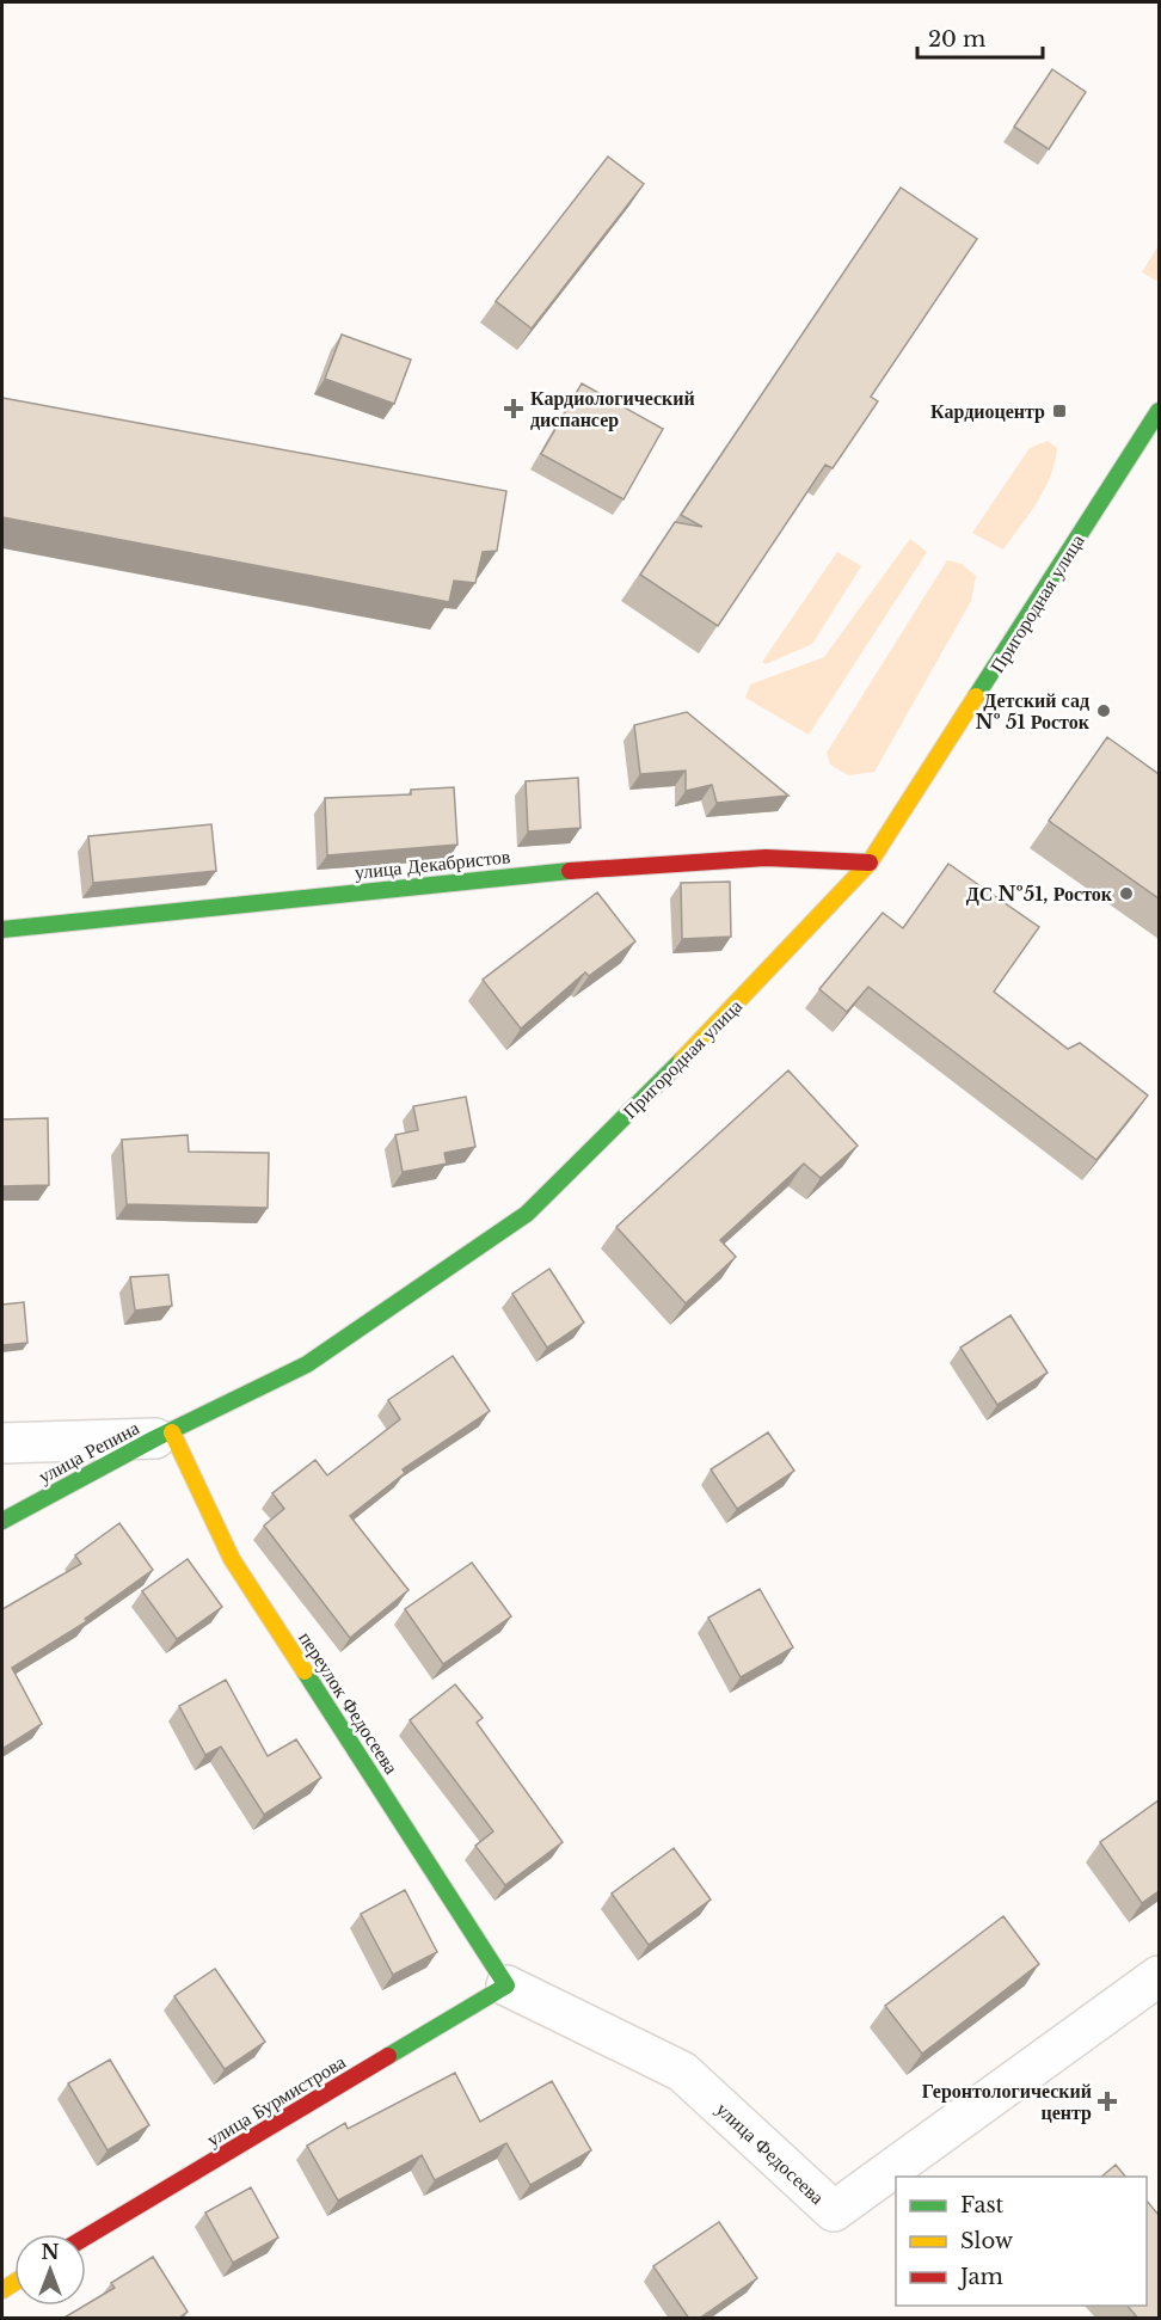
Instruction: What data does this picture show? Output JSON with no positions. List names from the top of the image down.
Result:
{
  "streets": {
    "street": [
      "Пригородная улица",
      "улица Декабристов",
      "улица Репина",
      "переулок Федосеева",
      "улица Бурмистрова",
      "улица Федосеева"
    ]
  },
  "crossings": [
    ["Пригородная улица", "улица Декабристов"],
    ["Пригородная улица", "улица Репина"],
    ["Пригородная улица", "переулок Федосеева"],
    ["улица Репина", "переулок Федосеева"],
    ["переулок Федосеева", "улица Бурмистрова"],
    ["переулок Федосеева", "улица Федосеева"],
    ["улица Бурмистрова", "улица Федосеева"]
  ],
  "places": {
    "health": ["Кардиологический диспансер", "Геронтологический центр"],
    "transit": ["Кардиоцентр"],
    "other": ["Детский сад № 51 Росток", "ДС №51, Росток"]
  },
  "legend": ["Fast", "Slow", "Jam"],
  "scale_bar": "20 m",
  "north": "top"
}
